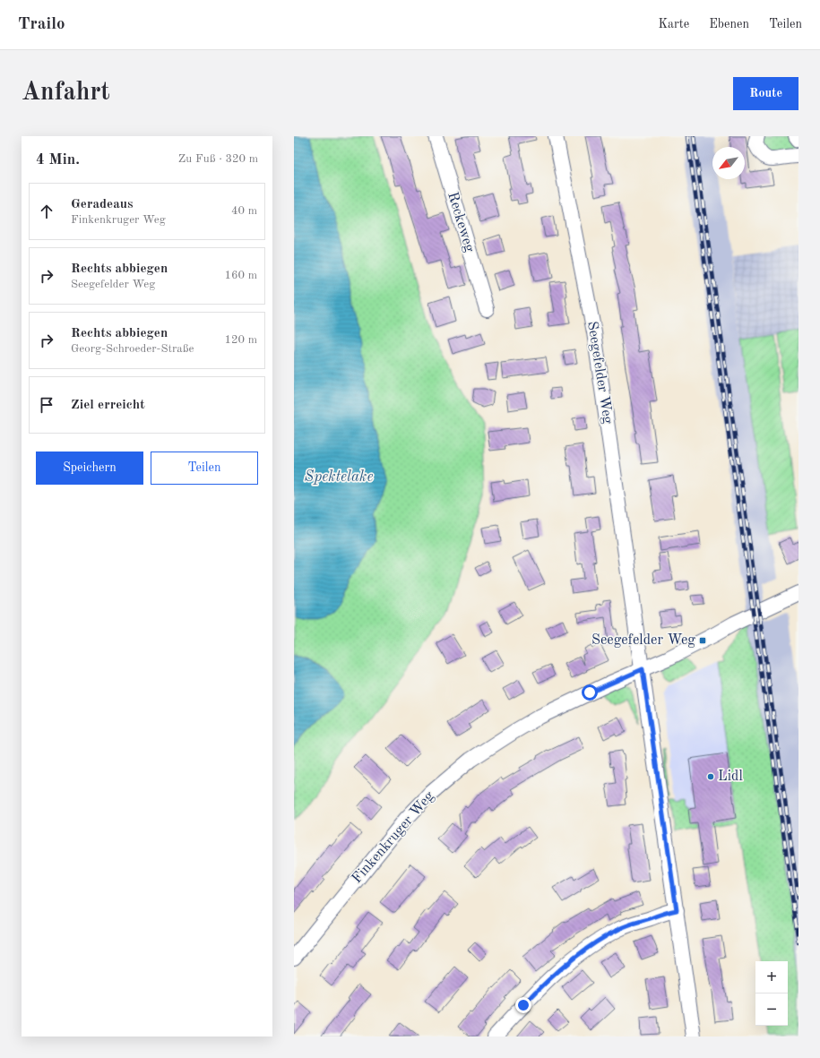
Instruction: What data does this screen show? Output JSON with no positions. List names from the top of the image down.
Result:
{
  "streets": {
    "street": ["Reckeweg", "Seegefelder Weg", "Finkenkruger Weg"]
  },
  "crossings": [
    ["Seegefelder Weg", "Finkenkruger Weg"]
  ],
  "water": ["Spektelake"],
  "places": {
    "transit": ["Seegefelder Weg"],
    "other": ["Lidl"]
  },
  "north": "bottom left",
  "page": {
    "header": "Trailo",
    "nav": ["Karte", "Ebenen", "Teilen"],
    "buttons": [
      "Route",
      ["Speichern", "Teilen"]
    ],
    "title": "Anfahrt",
    "heading": ["4 Min.", "Zu Fuß · 320 m"],
    "list": [
      ["Geradeaus", "Finkenkruger Weg", "40 m"],
      ["Rechts abbiegen", "Seegefelder Weg", "160 m"],
      ["Rechts abbiegen", "Georg-Schroeder-Straße", "120 m"],
      "Ziel erreicht"
    ],
    "map_buttons": ["+", "−"]
  }
}
